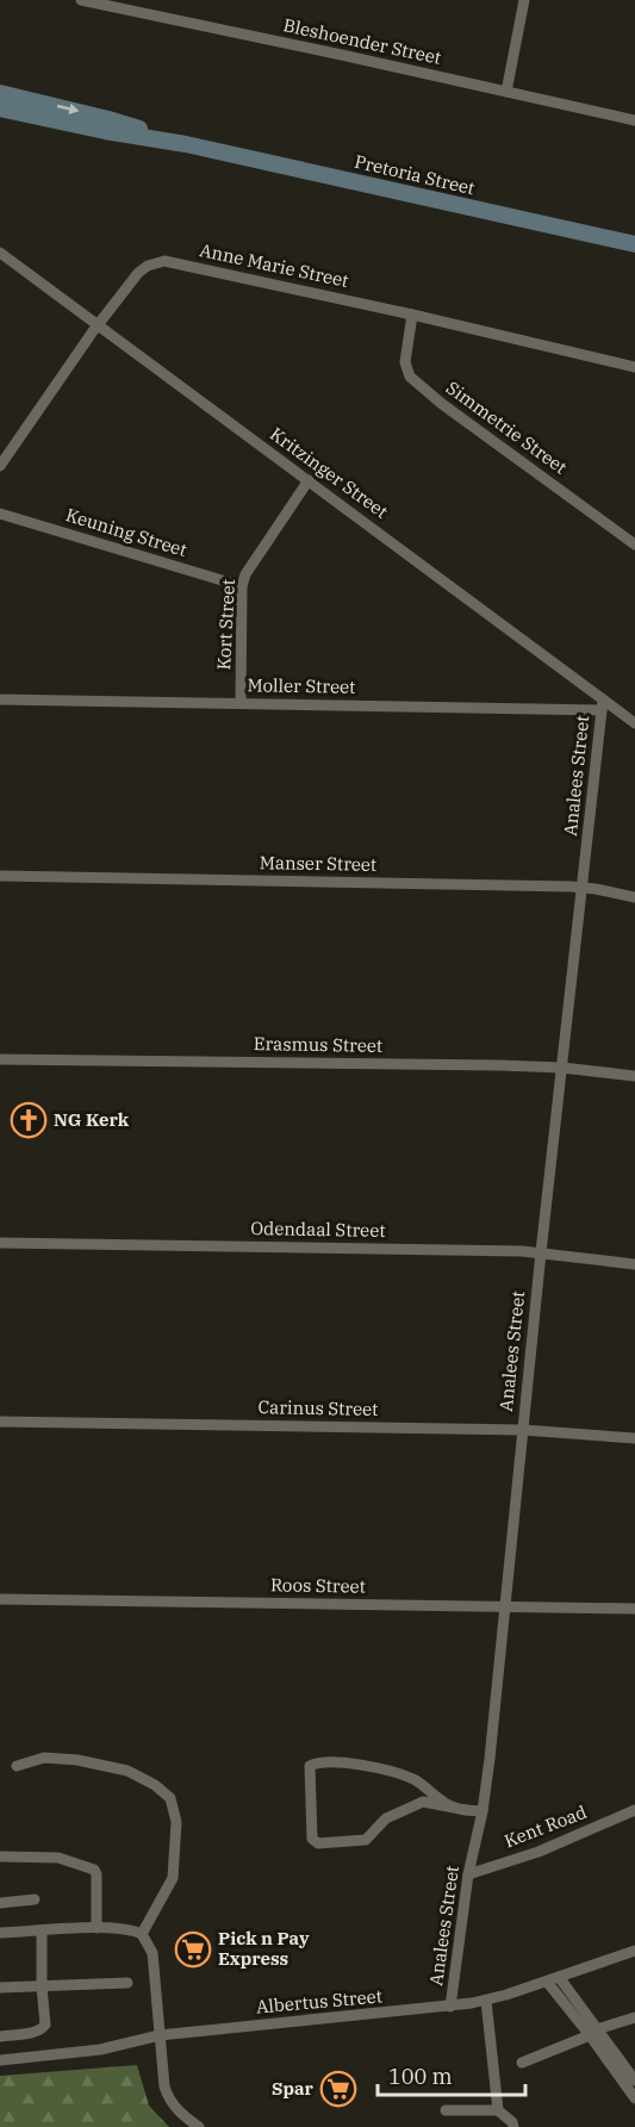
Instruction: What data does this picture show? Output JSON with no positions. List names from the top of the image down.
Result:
{
  "streets": {
    "main road": ["Pretoria Street"],
    "street": [
      "Bleshoender Street",
      "Anne Marie Street",
      "Simmetrie Street",
      "Kritzinger Street",
      "Keuning Street",
      "Kort Street",
      "Moller Street",
      "Analees Street",
      "Manser Street",
      "Erasmus Street",
      "Odendaal Street",
      "Carinus Street",
      "Roos Street",
      "Kent Road",
      "Albertus Street"
    ]
  },
  "crossings": [
    ["Anne Marie Street", "Simmetrie Street"],
    ["Anne Marie Street", "Kritzinger Street"],
    ["Kritzinger Street", "Kort Street"],
    ["Kritzinger Street", "Moller Street"],
    ["Kritzinger Street", "Analees Street"],
    ["Keuning Street", "Kort Street"],
    ["Kort Street", "Moller Street"],
    ["Moller Street", "Analees Street"],
    ["Analees Street", "Manser Street"],
    ["Analees Street", "Erasmus Street"],
    ["Analees Street", "Odendaal Street"],
    ["Analees Street", "Carinus Street"],
    ["Analees Street", "Roos Street"],
    ["Analees Street", "Kent Road"],
    ["Analees Street", "Albertus Street"]
  ],
  "places": {
    "church": ["NG Kerk"],
    "supermarket": ["Pick n Pay Express", "Spar"]
  },
  "scale_bar": "100 m"
}
